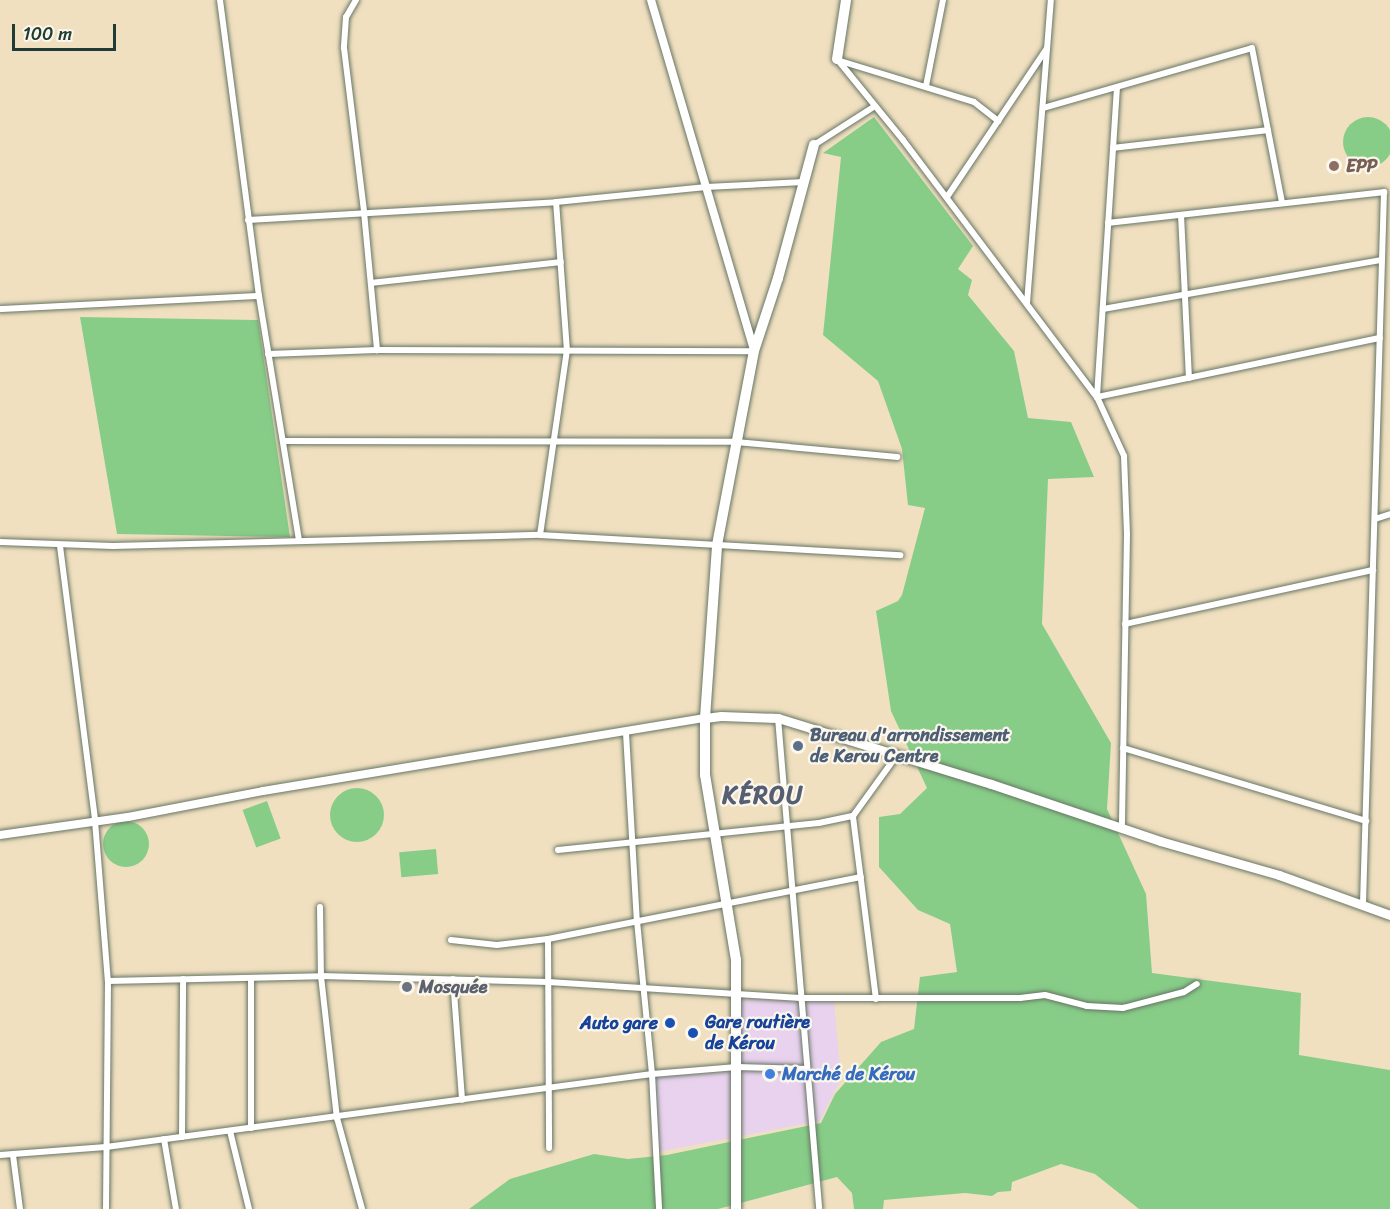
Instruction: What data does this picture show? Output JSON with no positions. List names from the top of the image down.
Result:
{
  "districts": ["KÉROU"],
  "places": [
    "EPP",
    "Bureau d'arrondissement de Kerou Centre",
    "Mosquée",
    "Auto gare",
    "Gare routière de Kérou",
    "Marché de Kérou"
  ],
  "scale_bar": "100 m"
}
